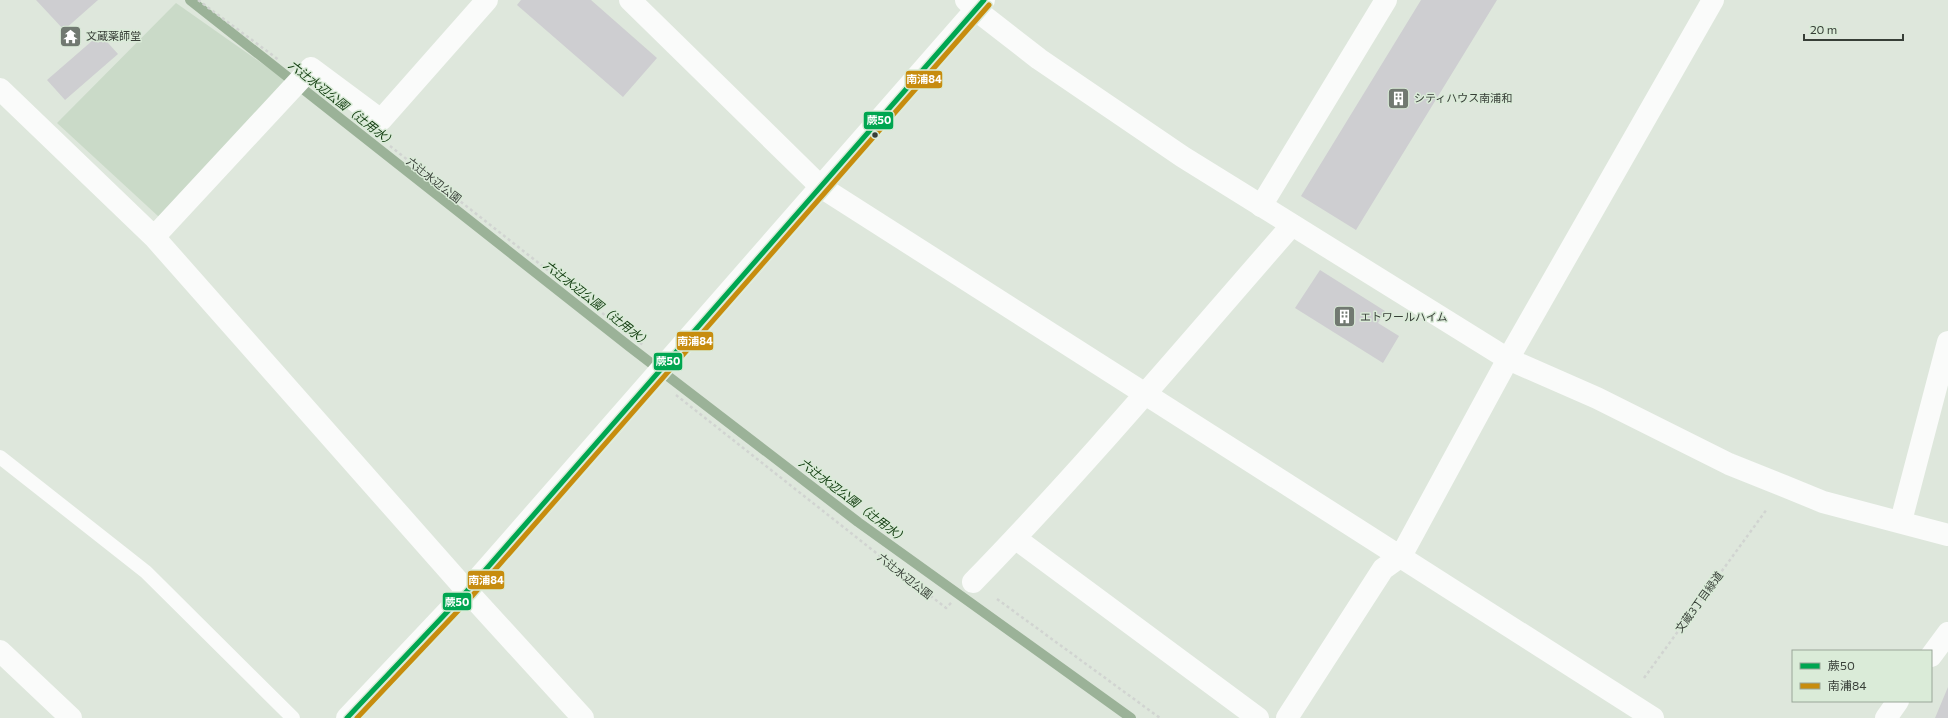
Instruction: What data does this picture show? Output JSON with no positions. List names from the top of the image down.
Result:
{
  "streets": {
    "path": ["六辻水辺公園", "文蔵3丁目緑道"]
  },
  "water": ["六辻水辺公園（辻用水）"],
  "places": {
    "temple": ["文蔵薬師堂"],
    "building": ["シティハウス南浦和", "エトワールハイム"]
  },
  "lines": ["transit line 蕨50", "transit line 南浦84"],
  "legend": ["蕨50", "南浦84"],
  "scale_bar": "20 m"
}
